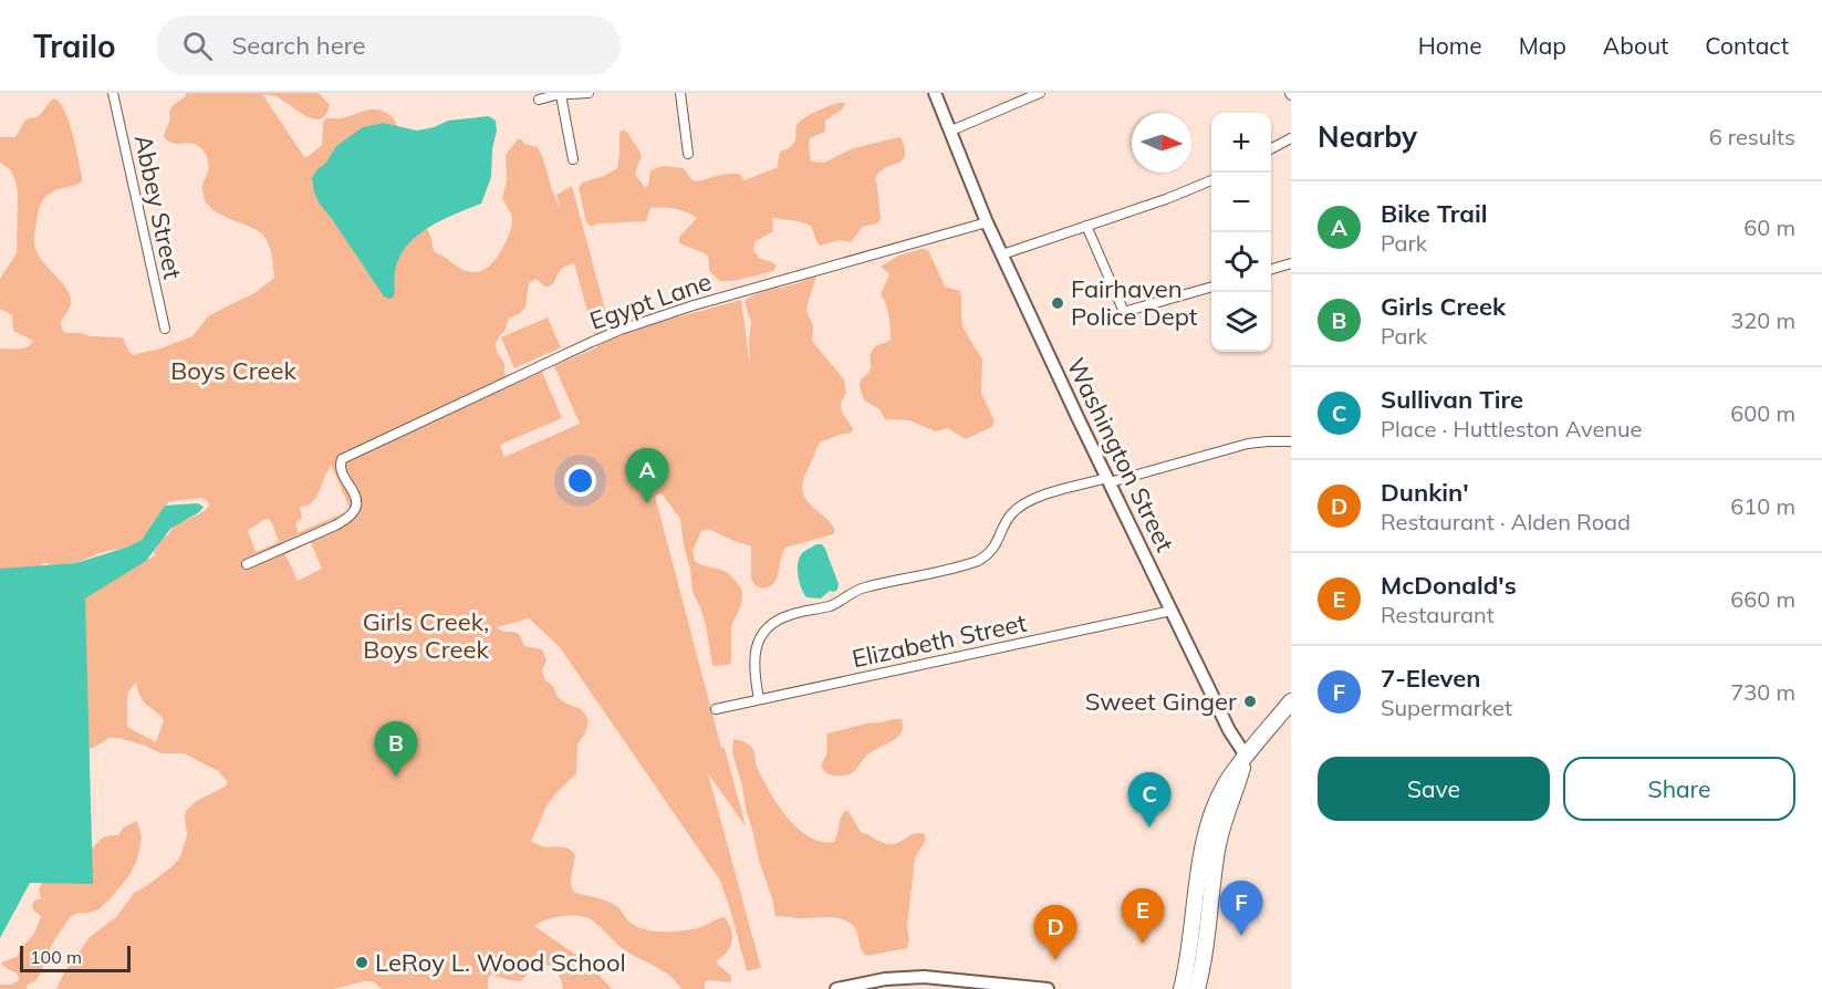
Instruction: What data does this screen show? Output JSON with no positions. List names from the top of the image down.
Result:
{
  "streets": {
    "main road": ["Washington Street"],
    "street": ["Abbey Street", "Egypt Lane", "Elizabeth Street"]
  },
  "crossings": [
    ["Egypt Lane", "Washington Street"],
    ["Washington Street", "Elizabeth Street"]
  ],
  "parks": ["Boys Creek", "Girls Creek, Boys Creek"],
  "places": ["Fairhaven Police Dept", "Sweet Ginger", "LeRoy L. Wood School"],
  "scale_bar": "100 m",
  "north": "right",
  "page": {
    "header": "Trailo",
    "search": "Search here",
    "nav": [
      "Home",
      "Map",
      "About",
      "Contact"
    ],
    "heading": ["Nearby", "6 results"],
    "map_buttons": ["+", "−"],
    "list": [
      {
        "mark": "A",
        "name": "Bike Trail",
        "note": "Park",
        "value": "60 m"
      },
      {
        "mark": "B",
        "name": "Girls Creek",
        "note": "Park",
        "value": "320 m"
      },
      {
        "mark": "C",
        "name": "Sullivan Tire",
        "note": "Place · Huttleston Avenue",
        "value": "600 m"
      },
      {
        "mark": "D",
        "name": "Dunkin'",
        "note": "Restaurant · Alden Road",
        "value": "610 m"
      },
      {
        "mark": "E",
        "name": "McDonald's",
        "note": "Restaurant",
        "value": "660 m"
      },
      {
        "mark": "F",
        "name": "7-Eleven",
        "note": "Supermarket",
        "value": "730 m"
      }
    ],
    "pins": [
      "A",
      "B",
      "C",
      "F",
      "E",
      "D"
    ],
    "buttons": ["Save", "Share"],
    "scale": "100 m"
  }
}
